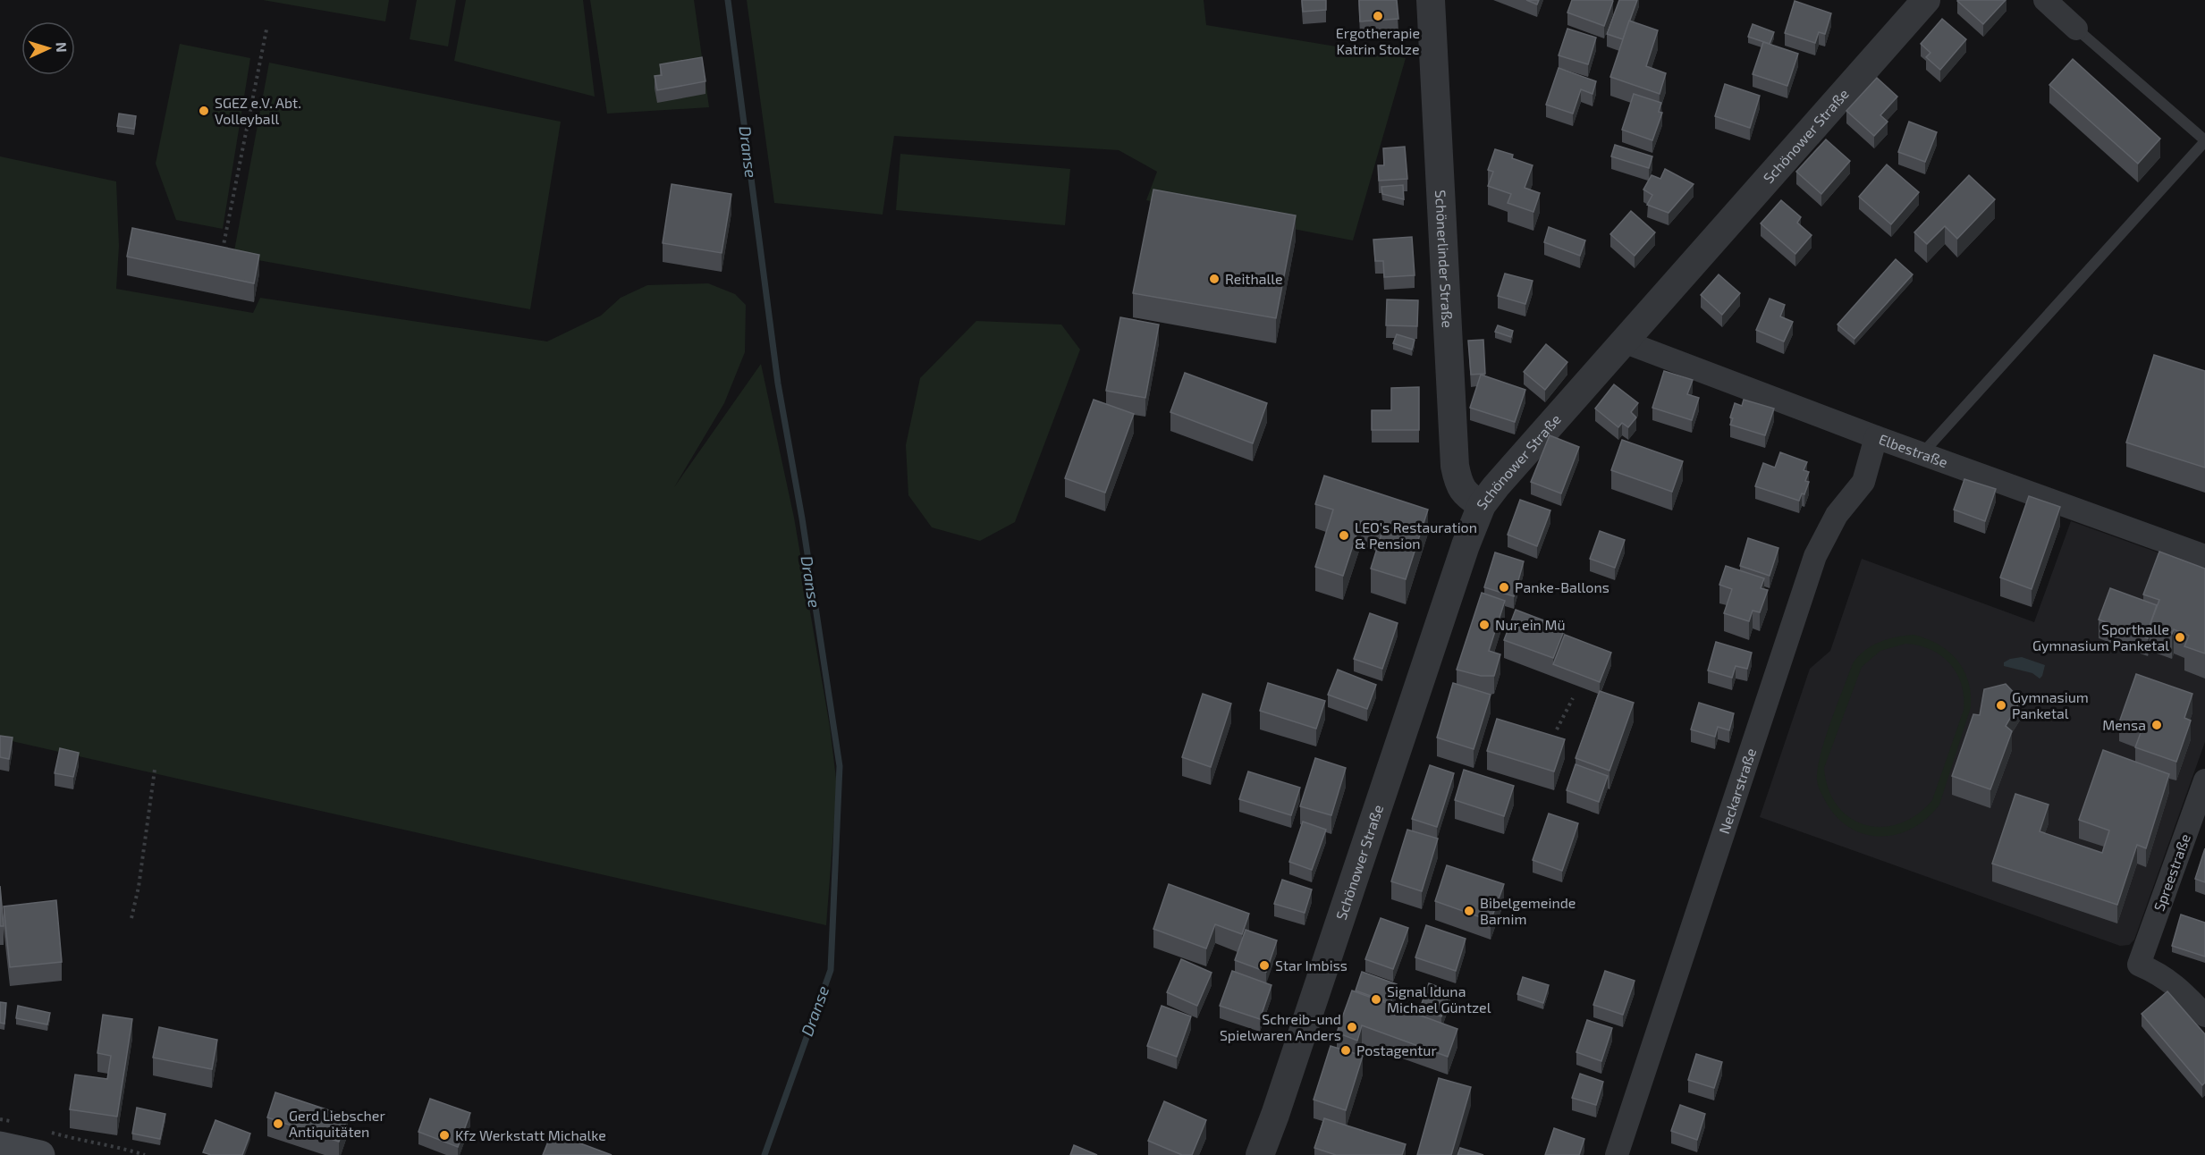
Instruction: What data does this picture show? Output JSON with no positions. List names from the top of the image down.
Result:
{
  "streets": {
    "street": [
      "Schönower Straße",
      "Schönerlinder Straße",
      "Elbestraße",
      "Neckarstraße",
      "Spreestraße"
    ]
  },
  "crossings": [
    ["Schönower Straße", "Schönerlinder Straße"],
    ["Schönower Straße", "Elbestraße"],
    ["Elbestraße", "Neckarstraße"]
  ],
  "water": ["Dranse"],
  "places": [
    "Ergotherapie Katrin Stolze",
    "SGEZ e.V. Abt. Volleyball",
    "Reithalle",
    "LEO's Restauration & Pension",
    "Panke-Ballons",
    "Nur ein Mü",
    "Sporthalle Gymnasium Panketal",
    "Gymnasium Panketal",
    "Mensa",
    "Bibelgemeinde Barnim",
    "Star Imbiss",
    "Signal Iduna Michael Güntzel",
    "Schreib-und Spielwaren Anders",
    "Postagentur",
    "Gerd Liebscher Antiquitäten",
    "Kfz Werkstatt Michalke"
  ],
  "north": "right"
}
